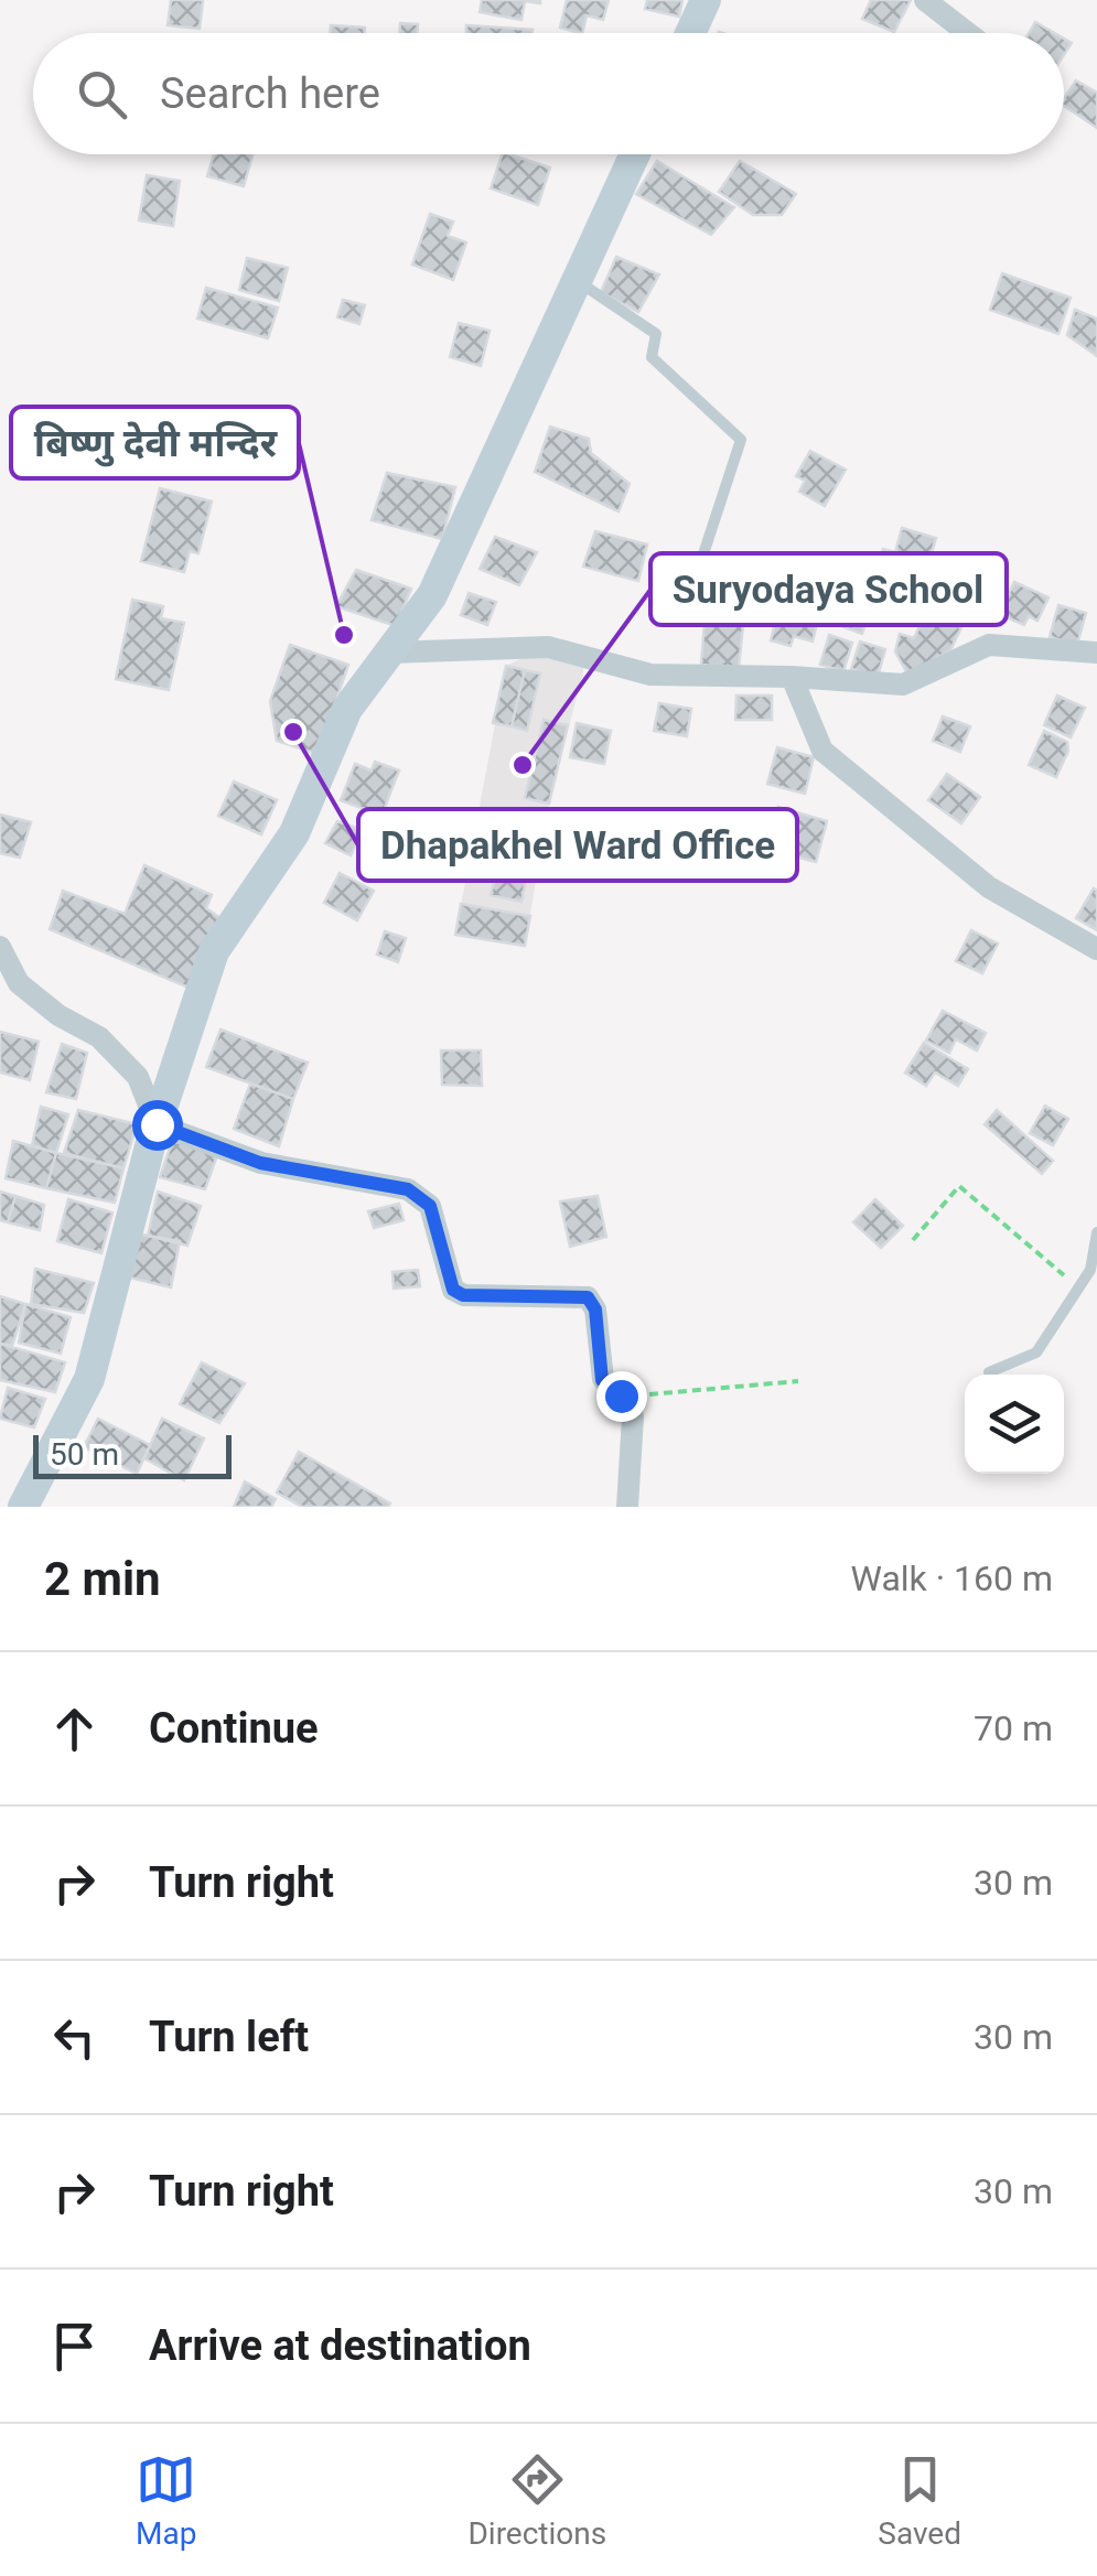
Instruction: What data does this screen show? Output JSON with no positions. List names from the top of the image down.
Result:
{
  "places": ["बिष्णु देवी मन्दिर", "Dhapakhel Ward Office", "Suryodaya School"],
  "scale_bar": "50 m",
  "page": {
    "search": "Search here",
    "scale": "50 m",
    "heading": ["2 min", "Walk · 160 m"],
    "list": [
      ["Continue", "70 m"],
      ["Turn right", "30 m"],
      ["Turn left", "30 m"],
      ["Turn right", "30 m"],
      "Arrive at destination"
    ],
    "nav": ["Map", "Directions", "Saved"]
  }
}
